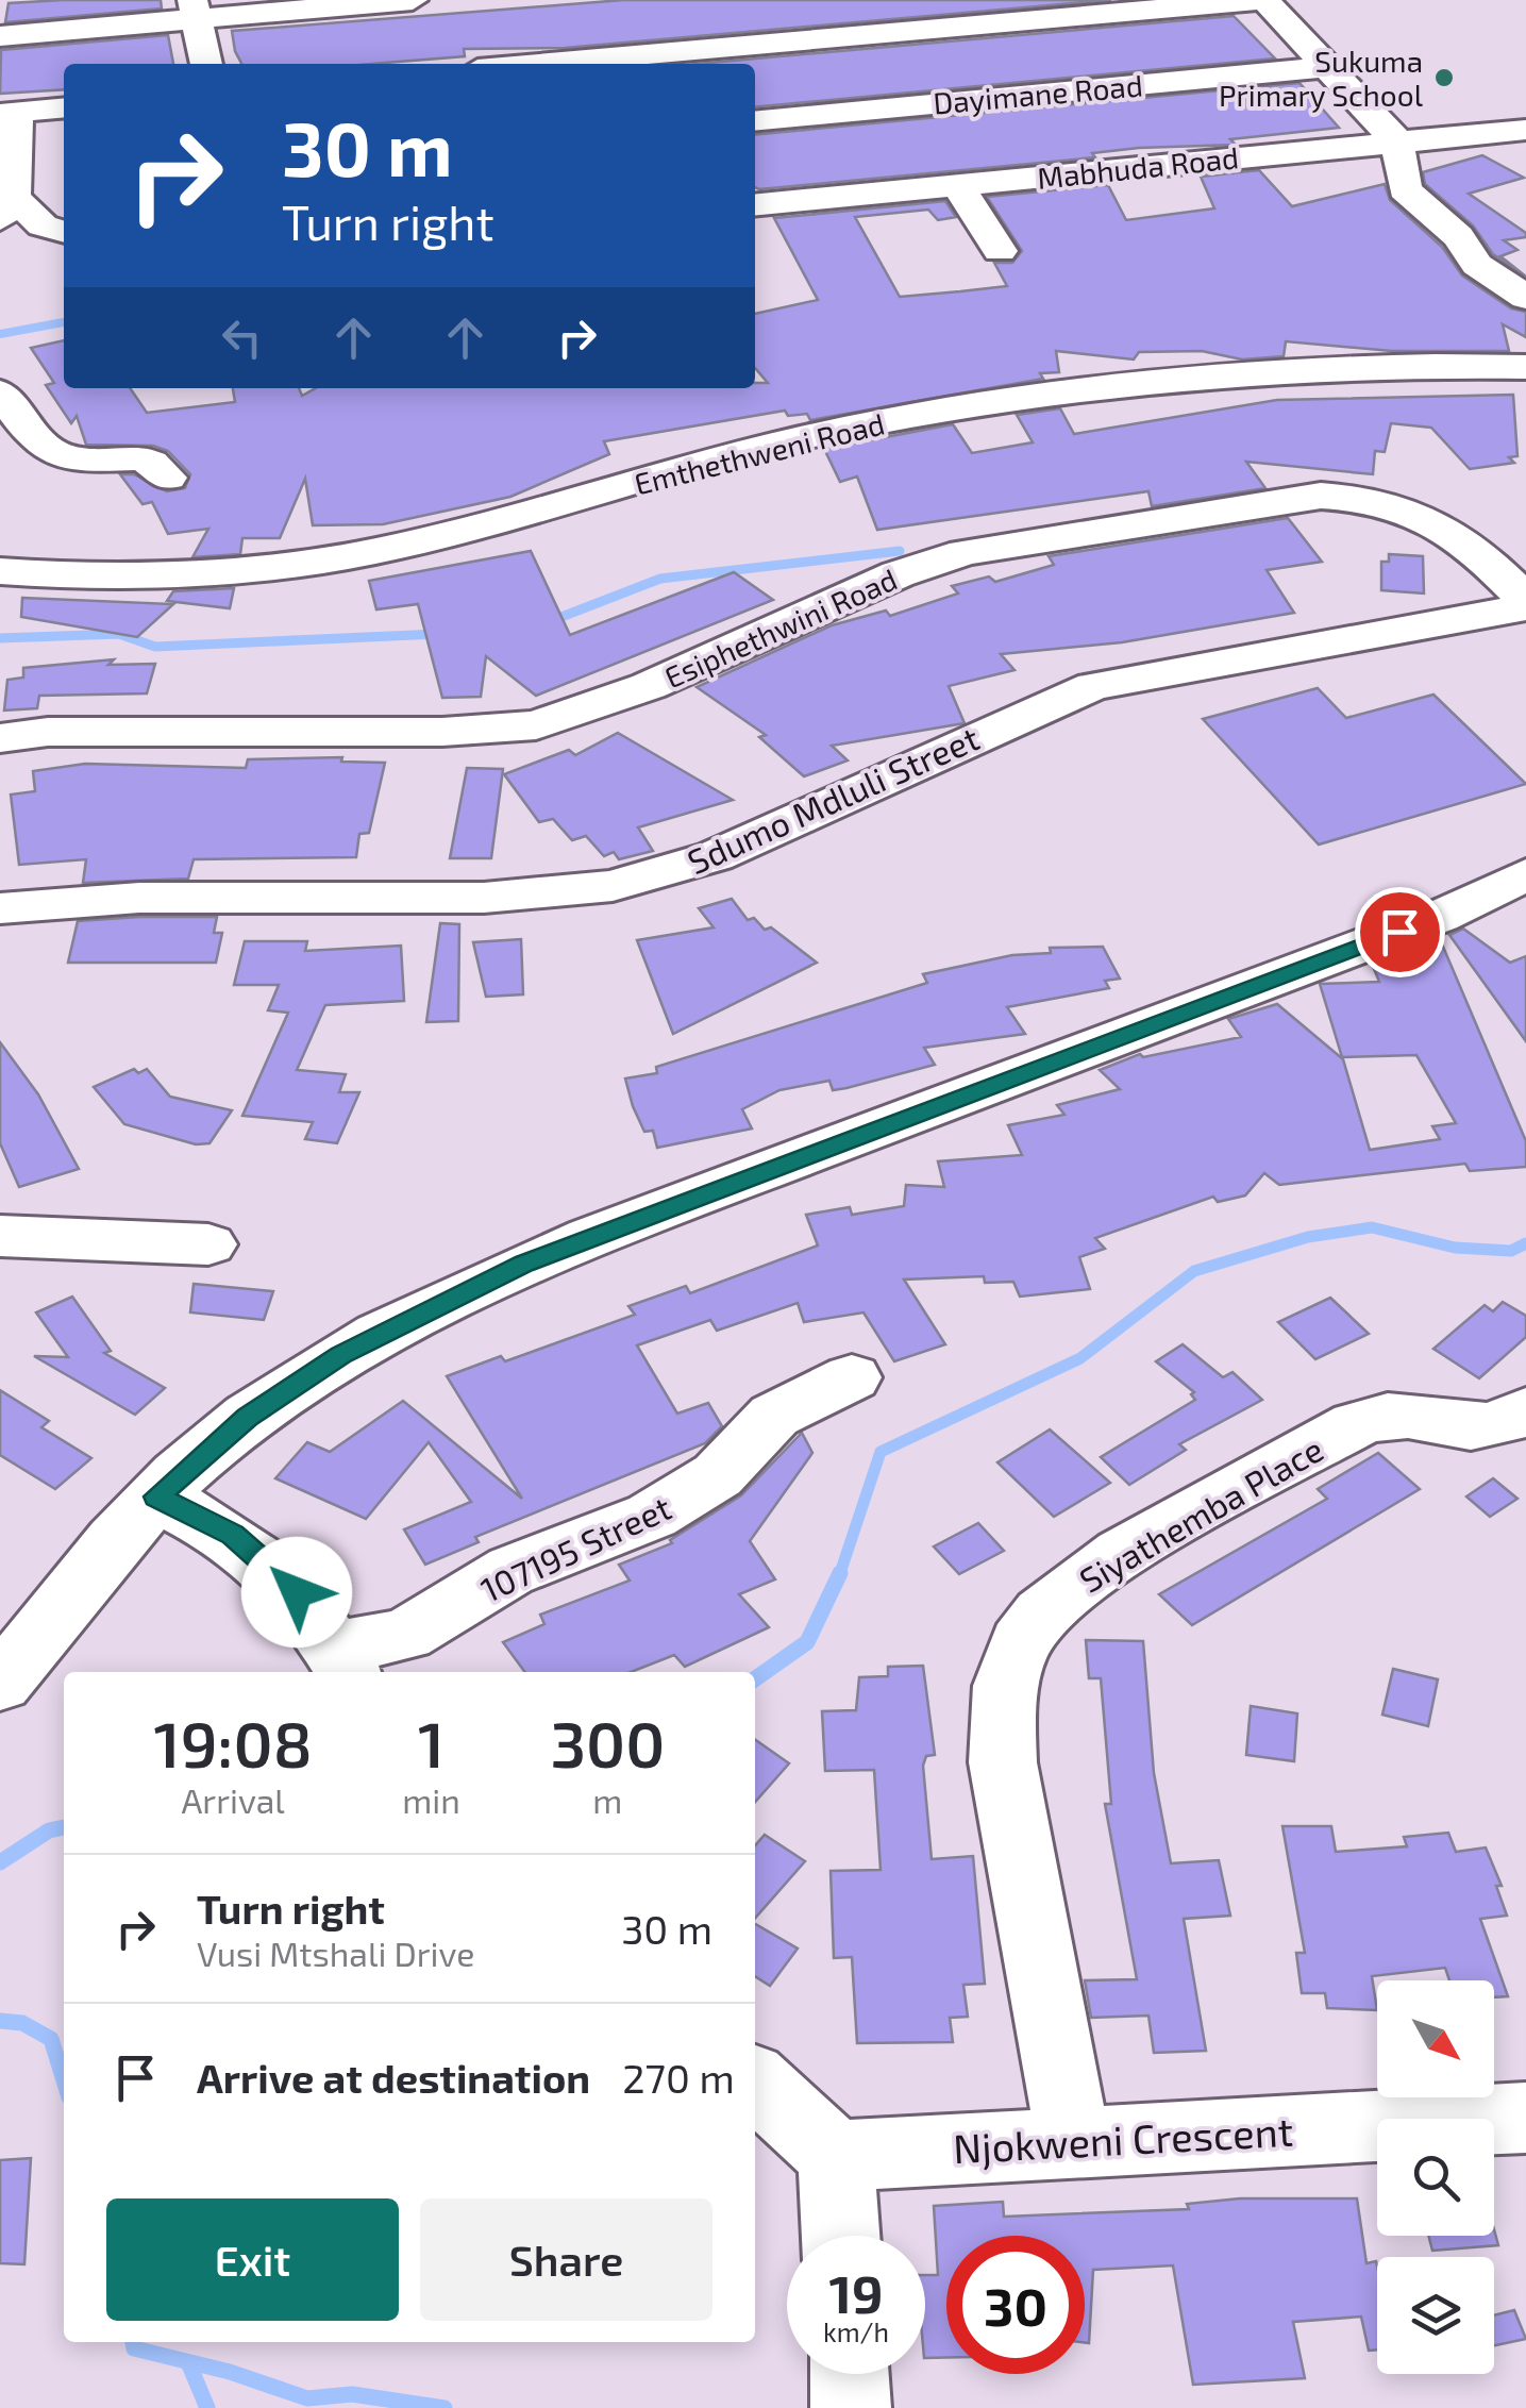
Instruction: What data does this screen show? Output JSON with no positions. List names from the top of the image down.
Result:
{
  "streets": {
    "street": [
      "Dayimane Road",
      "Mabhuda Road",
      "Emthethweni Road",
      "Esiphethwini Road",
      "Sdumo Mdluli Street",
      "Siyathemba Place",
      "107195 Street",
      "Njokweni Crescent"
    ]
  },
  "crossings": [
    ["Esiphethwini Road", "Sdumo Mdluli Street"],
    ["Siyathemba Place", "Njokweni Crescent"]
  ],
  "places": ["Sukuma Primary School"],
  "north": "bottom right",
  "page": {
    "turn": ["30 m", "Turn right"],
    "eta": [
      "19:08",
      "Arrival",
      "1",
      "min",
      "300",
      "m"
    ],
    "list": [
      {
        "name": "Turn right",
        "note": "Vusi Mtshali Drive",
        "value": "30 m"
      },
      {
        "name": "Arrive at destination",
        "value": "270 m"
      }
    ],
    "buttons": ["Exit", "Share"],
    "speed": "19 km/h",
    "limit": "30"
  }
}
